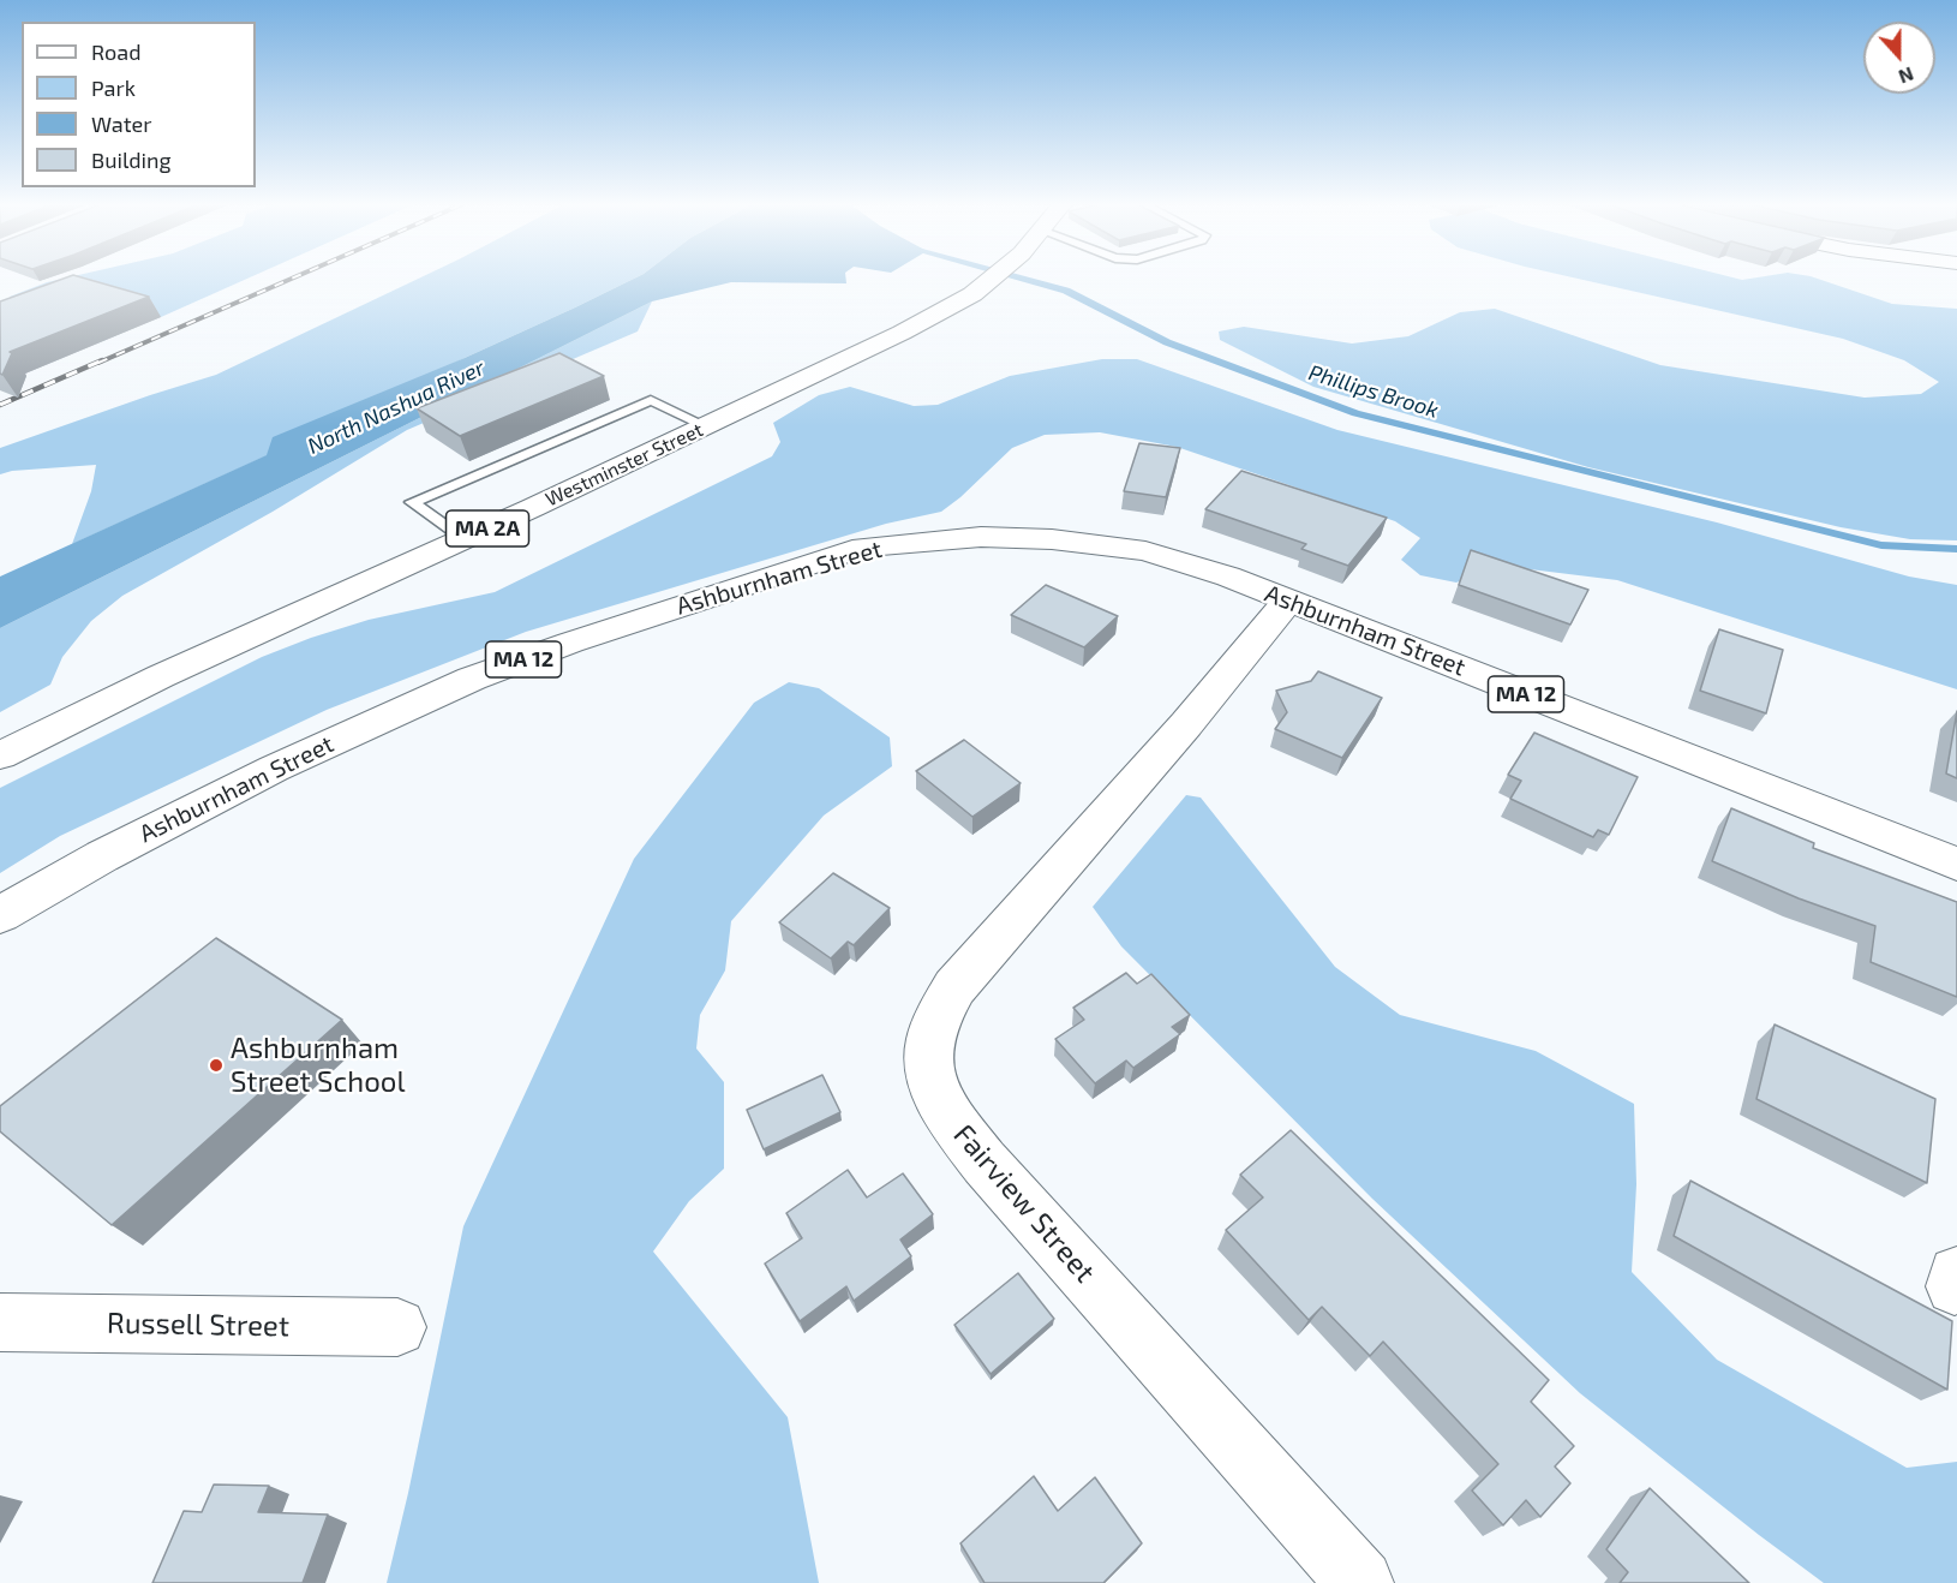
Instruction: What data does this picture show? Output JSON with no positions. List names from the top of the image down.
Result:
{
  "streets": {
    "main road": [
      "Westminster Street",
      "MA 2A",
      "Ashburnham Street",
      "MA 12",
      "Fairview Street",
      "Russell Street"
    ]
  },
  "crossings": [
    ["Ashburnham Street", "Fairview Street"]
  ],
  "water": ["Phillips Brook", "North Nashua River"],
  "places": ["Ashburnham Street School"],
  "legend": [
    "Road",
    "Park",
    "Water",
    "Building"
  ],
  "north": "bottom"
}
